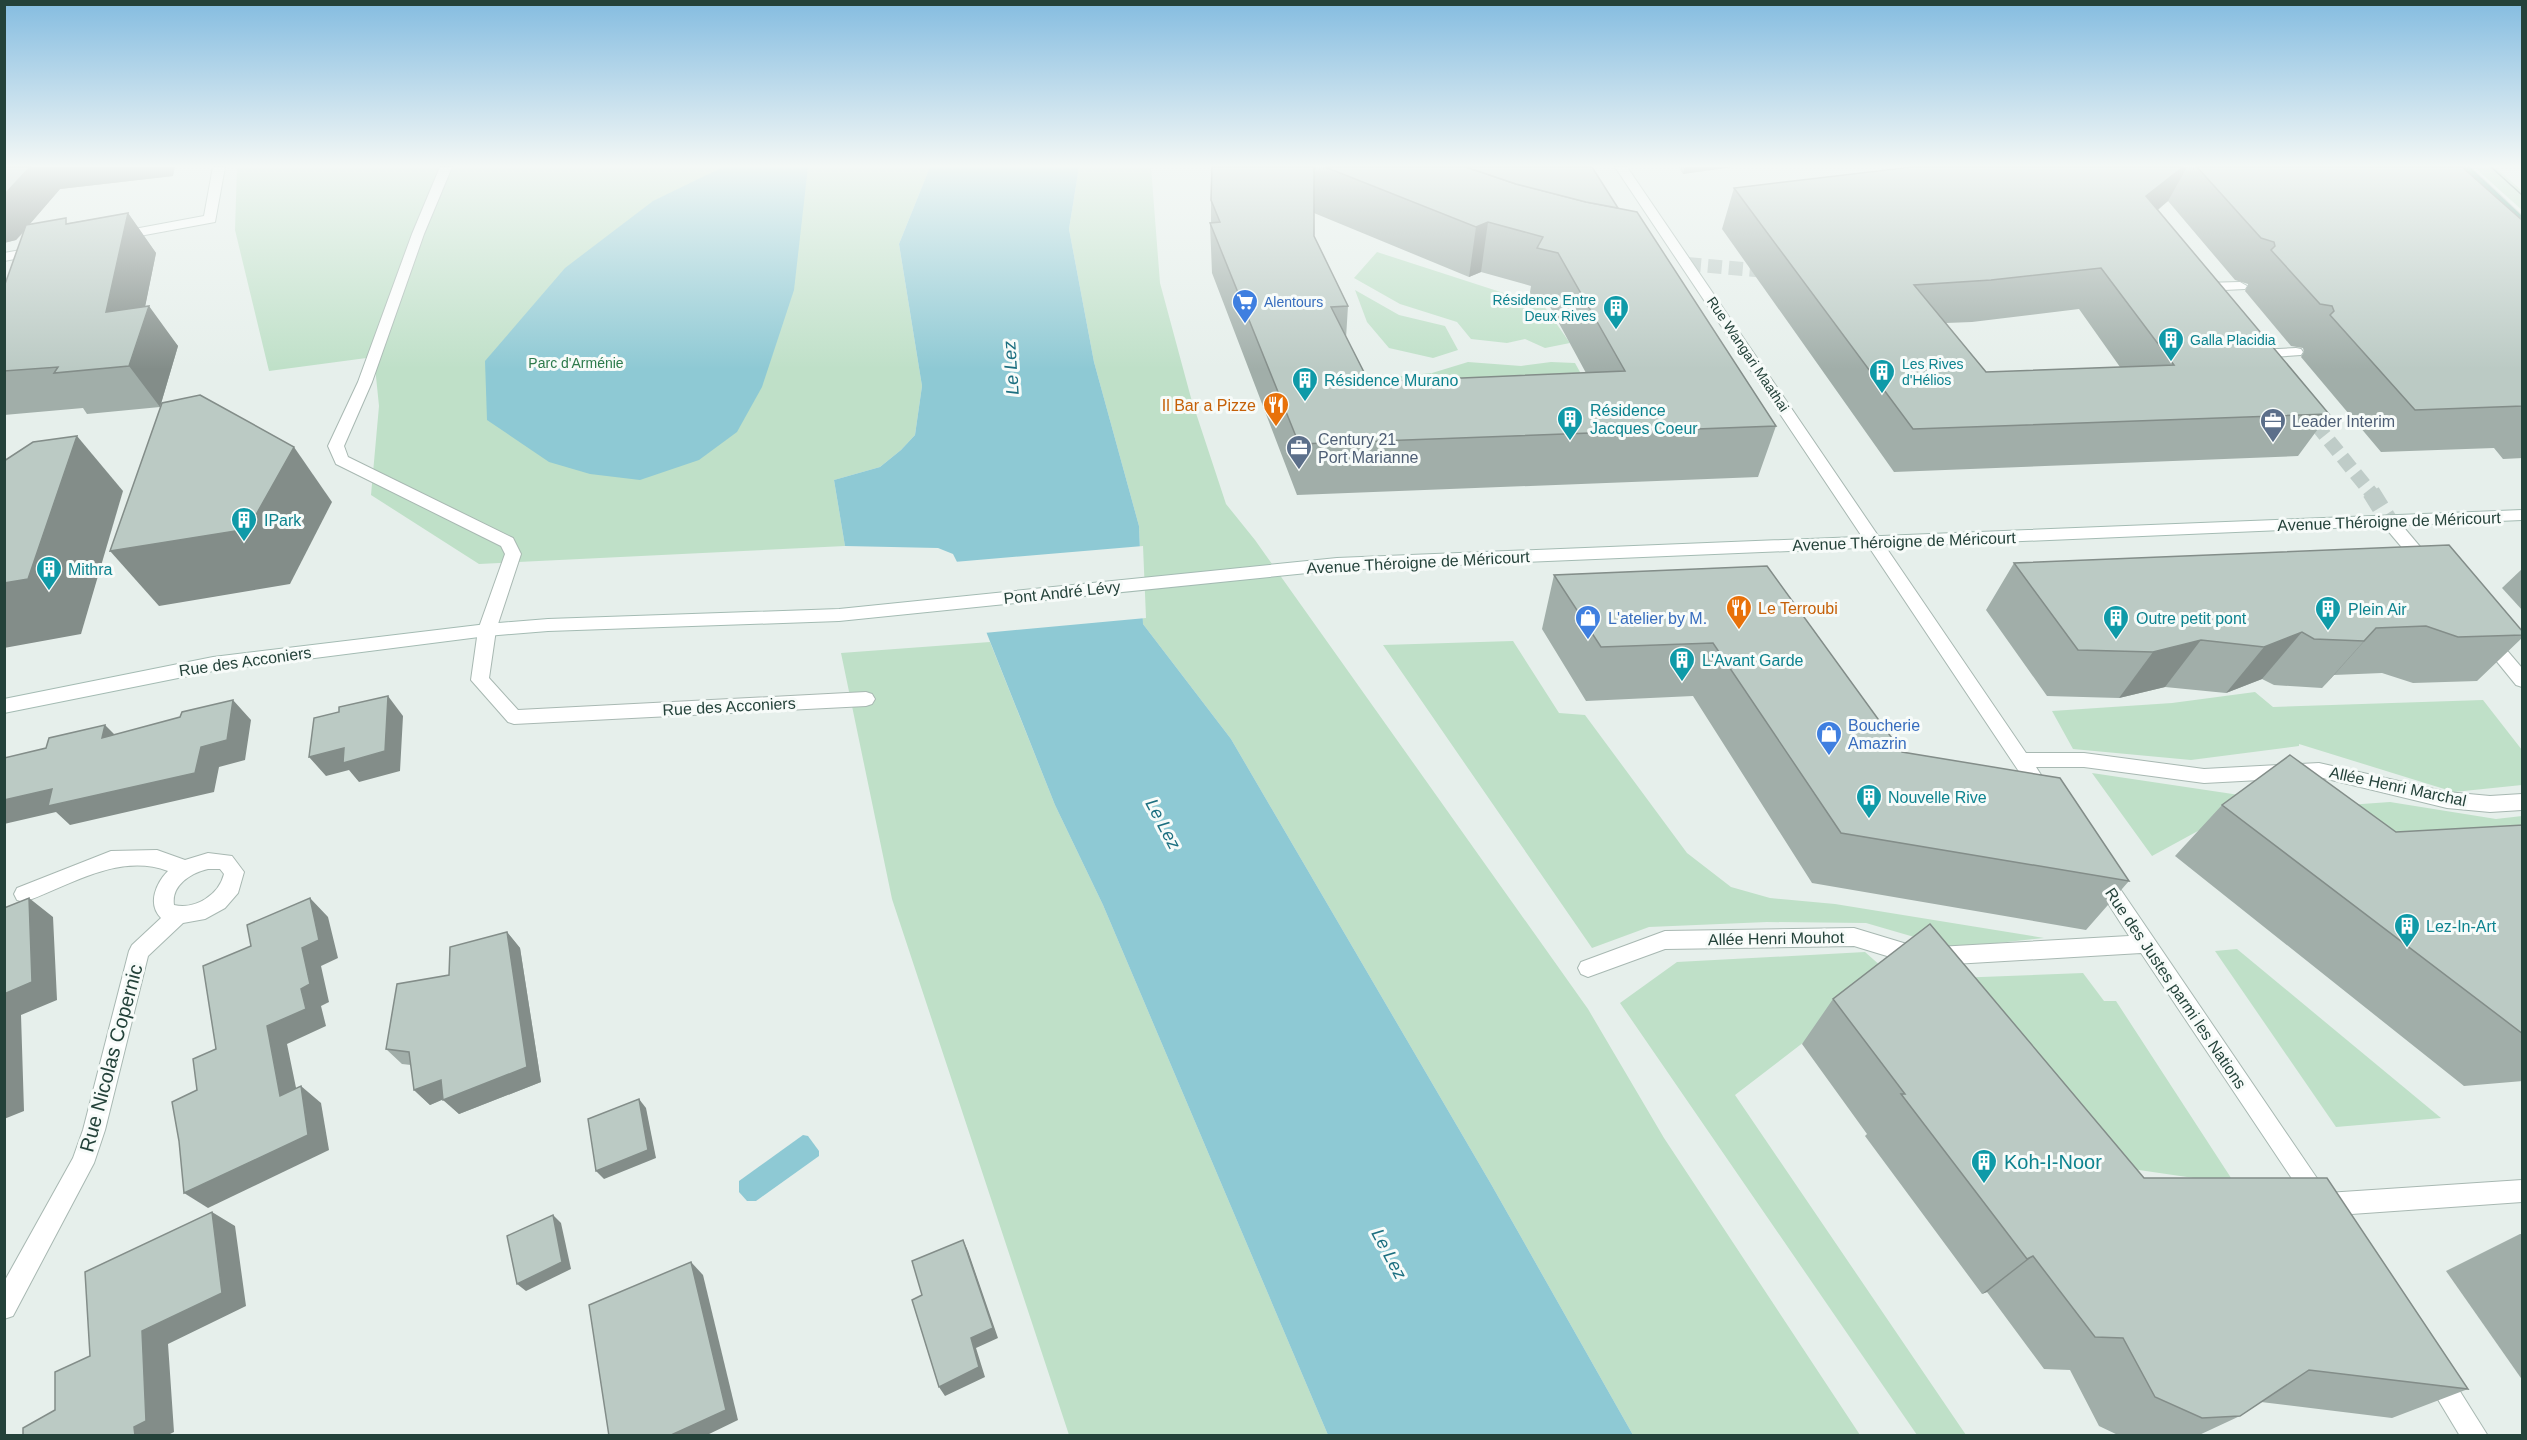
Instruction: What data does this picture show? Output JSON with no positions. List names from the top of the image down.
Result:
{
  "streets": {
    "street": [
      "Rue Wangari Maathai",
      "Avenue Théroigne de Méricourt",
      "Pont André Lévy",
      "Rue des Acconiers",
      "Allée Henri Marchal",
      "Allée Henri Mouhot",
      "Rue des Justes parmi les Nations",
      "Rue Nicolas Copernic"
    ]
  },
  "crossings": [
    ["Rue Wangari Maathai", "Avenue Théroigne de Méricourt"],
    ["Avenue Théroigne de Méricourt", "Pont André Lévy"],
    ["Pont André Lévy", "Rue des Acconiers"],
    ["Allée Henri Mouhot", "Rue des Justes parmi les Nations"]
  ],
  "water": ["Le Lez"],
  "parks": ["Parc d'Arménie"],
  "places": {
    "supermarket": ["Alentours"],
    "building": [
      "Résidence Entre Deux Rives",
      "Galla Placidia",
      "Les Rives d'Hélios",
      "Résidence Murano",
      "Résidence Jacques Coeur",
      "IPark",
      "Mithra",
      "Plein Air",
      "Outre petit pont",
      "L'Avant Garde",
      "Nouvelle Rive",
      "Lez-In-Art",
      "Koh-I-Noor"
    ],
    "restaurant": ["Il Bar a Pizze", "Le Terroubi"],
    "office": ["Leader Interim", "Century 21 Port Marianne"],
    "shop": ["L'atelier by M.", "Boucherie Amazrin"]
  }
}
